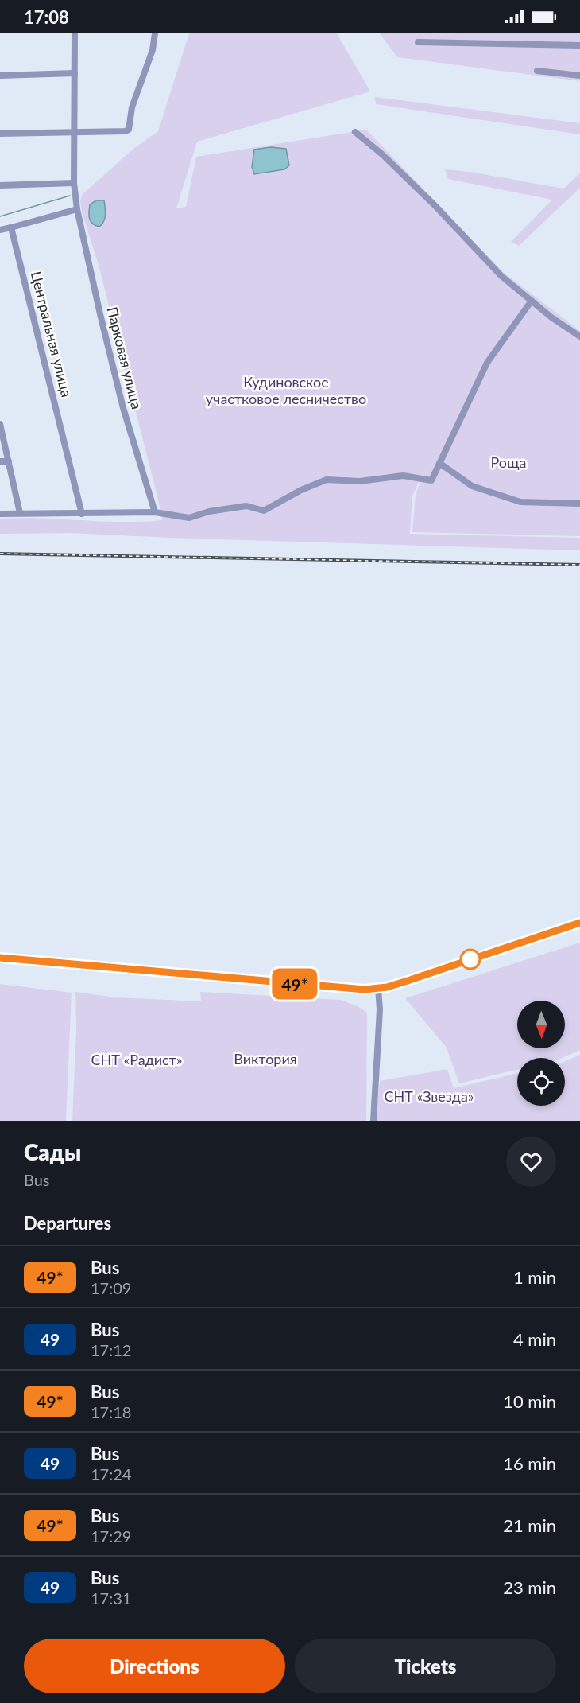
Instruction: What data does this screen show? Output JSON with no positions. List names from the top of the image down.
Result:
{
  "streets": {
    "street": ["Центральная улица", "Парковая улица"]
  },
  "parks": [
    "Кудиновское участковое лесничество",
    "Роща",
    "Виктория",
    "СНТ «Радист»",
    "СНТ «Звезда»"
  ],
  "lines": ["bus line 49*"],
  "north": "bottom",
  "page": {
    "status": "17:08",
    "on_map": "49*",
    "heading": [
      ["Сады", "Bus"],
      "Departures"
    ],
    "list": [
      {
        "mark": "49*",
        "name": "Bus",
        "note": "17:09",
        "value": "1 min"
      },
      {
        "mark": "49",
        "name": "Bus",
        "note": "17:12",
        "value": "4 min"
      },
      {
        "mark": "49*",
        "name": "Bus",
        "note": "17:18",
        "value": "10 min"
      },
      {
        "mark": "49",
        "name": "Bus",
        "note": "17:24",
        "value": "16 min"
      },
      {
        "mark": "49*",
        "name": "Bus",
        "note": "17:29",
        "value": "21 min"
      },
      {
        "mark": "49",
        "name": "Bus",
        "note": "17:31",
        "value": "23 min"
      }
    ],
    "buttons": ["Directions", "Tickets"]
  }
}
